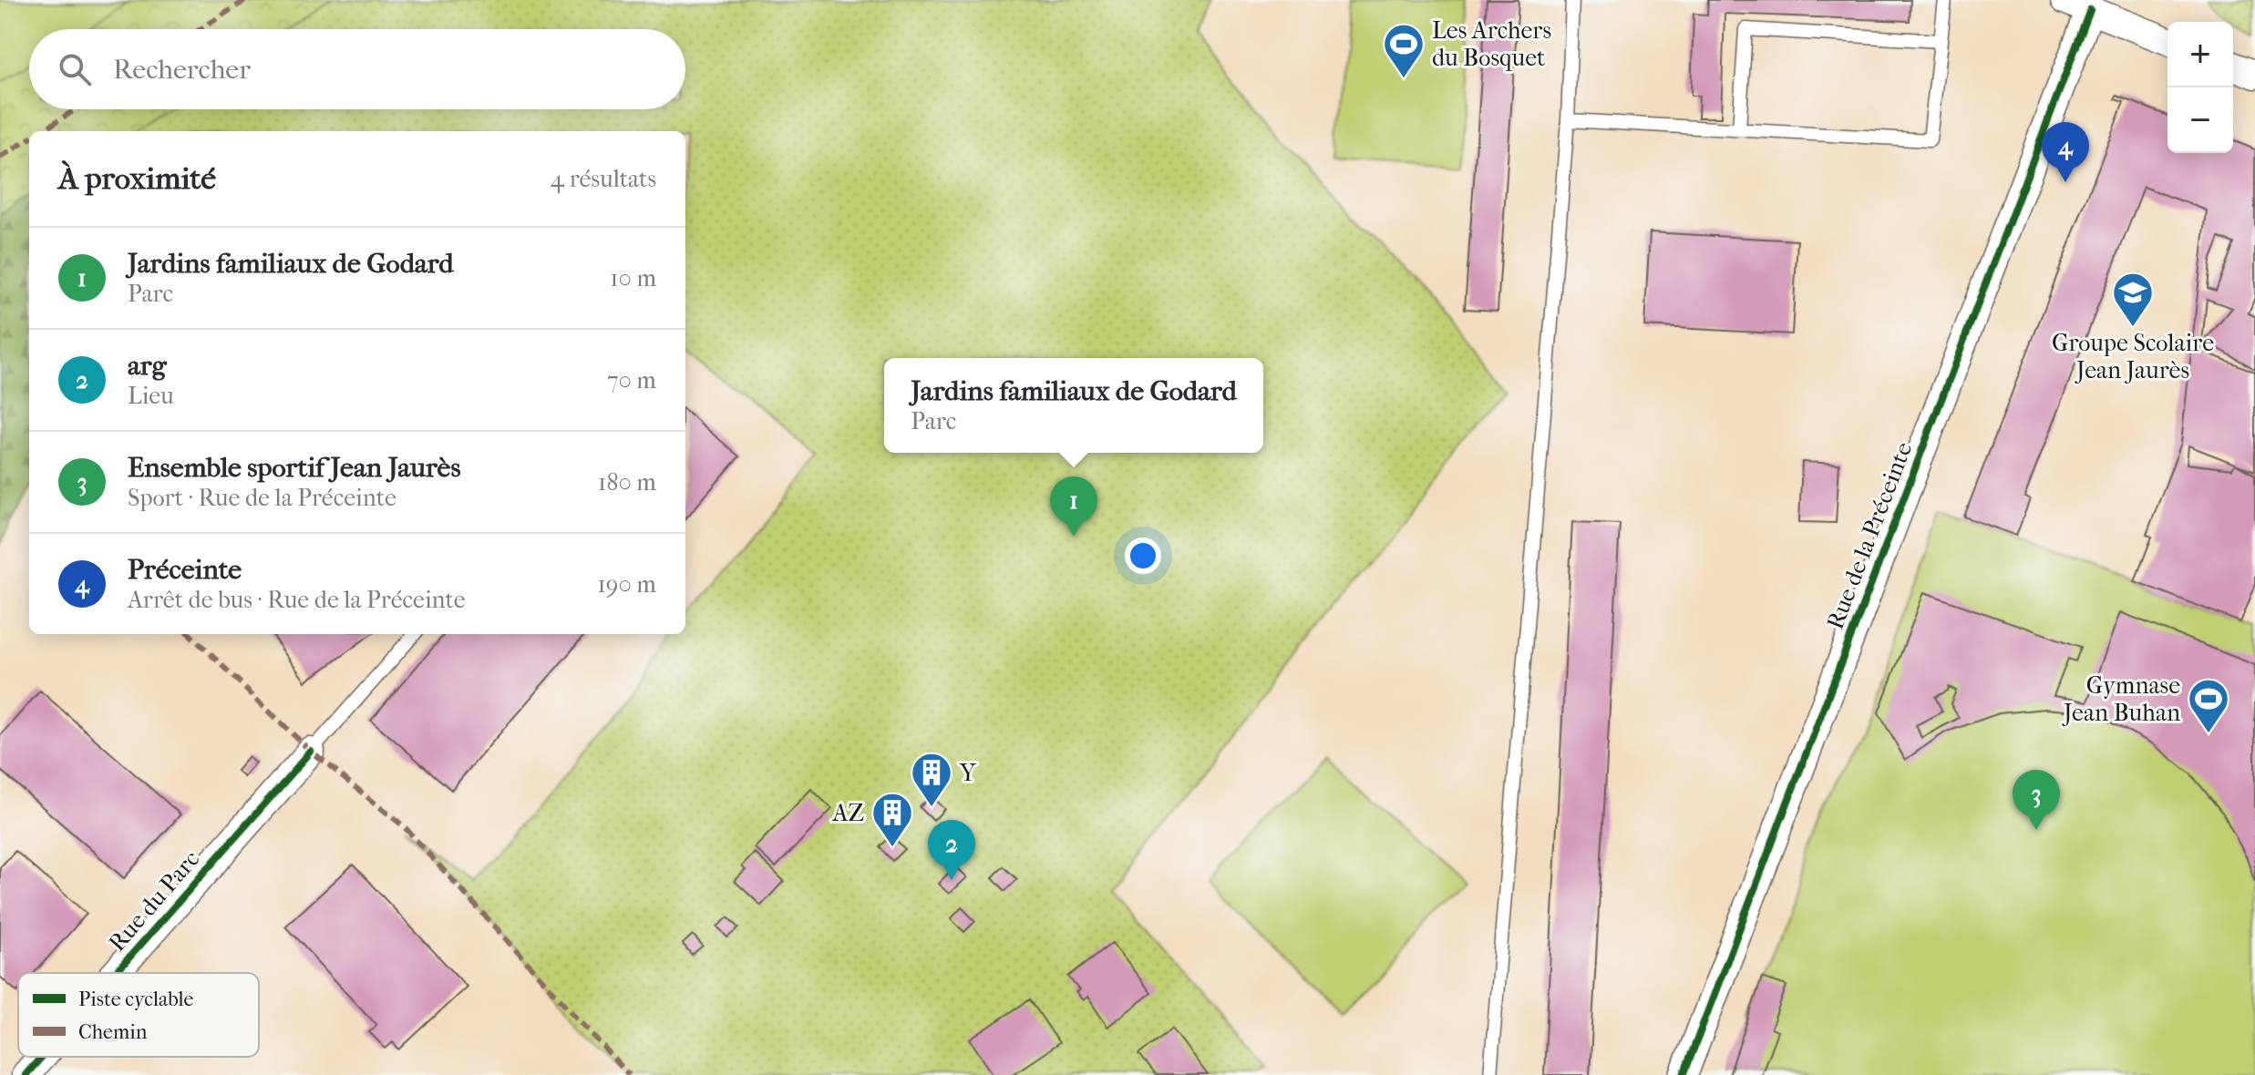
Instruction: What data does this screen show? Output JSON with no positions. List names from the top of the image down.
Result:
{
  "streets": {
    "street": ["Rue de la Préceinte", "Rue du Parc"]
  },
  "places": {
    "sports": ["Les Archers du Bosquet", "Gymnase Jean Buhan"],
    "school or university": ["Groupe Scolaire Jean Jaurès"],
    "building": ["Y", "AZ"]
  },
  "legend": ["Piste cyclable", "Chemin"],
  "page": {
    "map_buttons": ["+", "−"],
    "search": "Rechercher",
    "pins": [
      "4",
      "1",
      "3",
      "2"
    ],
    "heading": ["À proximité", "4 résultats"],
    "list": [
      {
        "mark": "1",
        "name": "Jardins familiaux de Godard",
        "note": "Parc",
        "value": "10 m"
      },
      {
        "mark": "2",
        "name": "arg",
        "note": "Lieu",
        "value": "70 m"
      },
      {
        "mark": "3",
        "name": "Ensemble sportif Jean Jaurès",
        "note": "Sport · Rue de la Préceinte",
        "value": "180 m"
      },
      {
        "mark": "4",
        "name": "Préceinte",
        "note": "Arrêt de bus · Rue de la Préceinte",
        "value": "190 m"
      }
    ],
    "popup": ["Jardins familiaux de Godard", "Parc"]
  }
}
